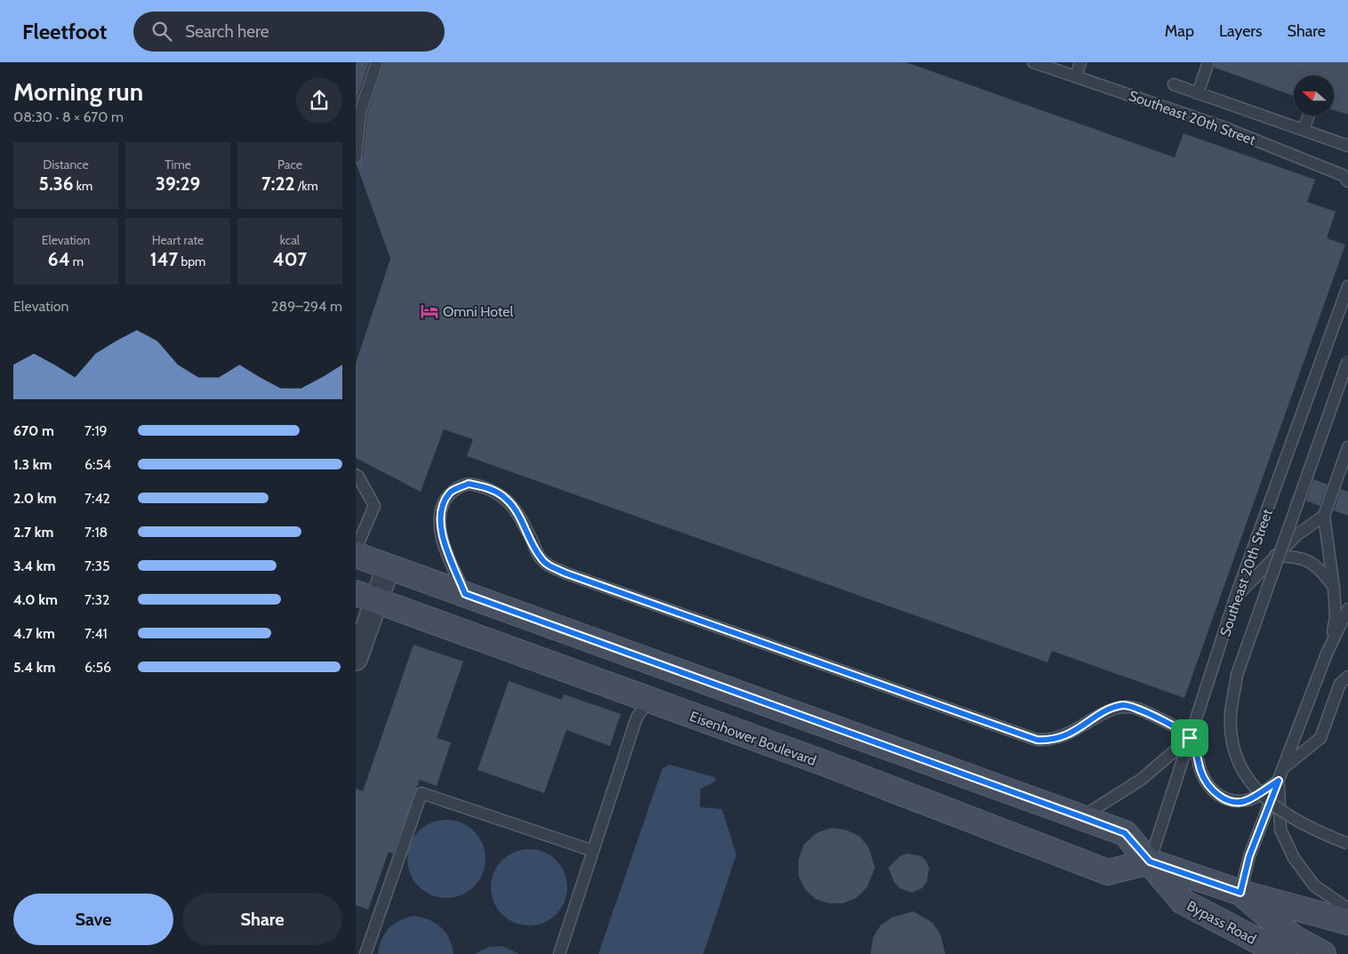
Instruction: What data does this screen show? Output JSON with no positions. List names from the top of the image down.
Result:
{
  "streets": {
    "street": ["Eisenhower Boulevard", "Bypass Road"],
    "lane": ["Southeast 20th Street"]
  },
  "crossings": [
    ["Southeast 20th Street", "Eisenhower Boulevard"],
    ["Southeast 20th Street", "Bypass Road"],
    ["Eisenhower Boulevard", "Bypass Road"]
  ],
  "places": {
    "hotel": ["Omni Hotel"]
  },
  "north": "left",
  "page": {
    "header": "Fleetfoot",
    "search": "Search here",
    "nav": ["Map", "Layers", "Share"],
    "heading": ["Morning run", "08:30 · 8 × 670 m"],
    "stats": [
      ["Distance", "5.36 km"],
      ["Time", "39:29"],
      ["Pace", "7:22 /km"],
      ["Elevation", "64 m"],
      ["Heart rate", "147 bpm"],
      ["kcal", "407"]
    ],
    "chart": ["Elevation", "289–294 m"],
    "list": [
      {
        "name": "670 m",
        "note": "7:19"
      },
      {
        "name": "1.3 km",
        "note": "6:54"
      },
      {
        "name": "2.0 km",
        "note": "7:42"
      },
      {
        "name": "2.7 km",
        "note": "7:18"
      },
      {
        "name": "3.4 km",
        "note": "7:35"
      },
      {
        "name": "4.0 km",
        "note": "7:32"
      },
      {
        "name": "4.7 km",
        "note": "7:41"
      },
      {
        "name": "5.4 km",
        "note": "6:56"
      }
    ],
    "buttons": ["Save", "Share"]
  }
}
